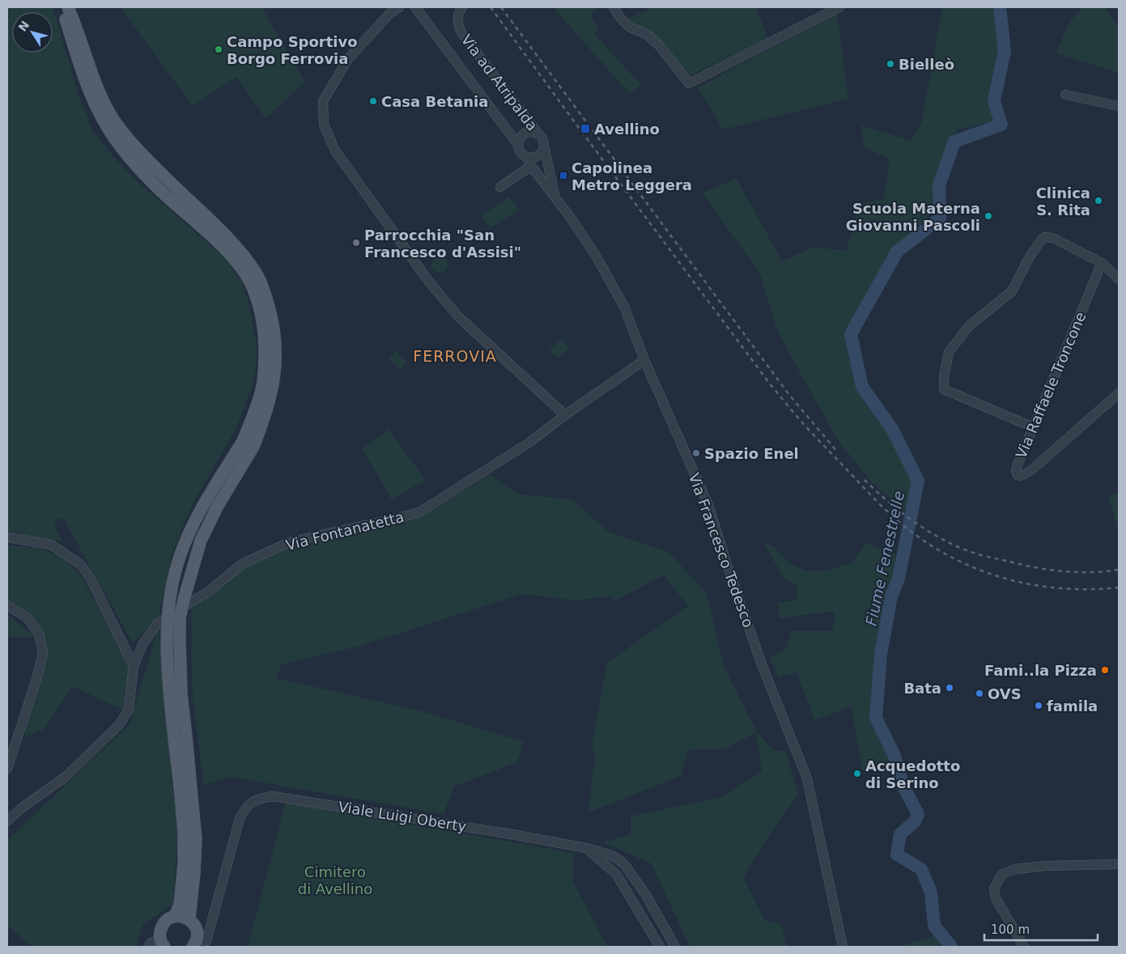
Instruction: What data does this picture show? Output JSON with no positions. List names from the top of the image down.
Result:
{
  "streets": {
    "street": [
      "Via ad Atripalda",
      "Via Raffaele Troncone",
      "Via Fontanatetta",
      "Via Francesco Tedesco",
      "Viale Luigi Oberty"
    ]
  },
  "crossings": [
    ["Via ad Atripalda", "Via Francesco Tedesco"],
    ["Via Fontanatetta", "Via Francesco Tedesco"]
  ],
  "districts": ["FERROVIA"],
  "water": ["Fiume Fenestrelle"],
  "parks": ["Cimitero di Avellino"],
  "places": {
    "other": [
      "Campo Sportivo Borgo Ferrovia",
      "Bielleò",
      "Casa Betania",
      "Clinica S. Rita",
      "Scuola Materna Giovanni Pascoli",
      "Parrocchia \"San Francesco d'Assisi\"",
      "Spazio Enel",
      "Fami..la Pizza",
      "Bata",
      "OVS",
      "famila",
      "Acquedotto di Serino"
    ],
    "transit": ["Avellino", "Capolinea Metro Leggera"]
  },
  "scale_bar": "100 m",
  "north": "top left"
}
